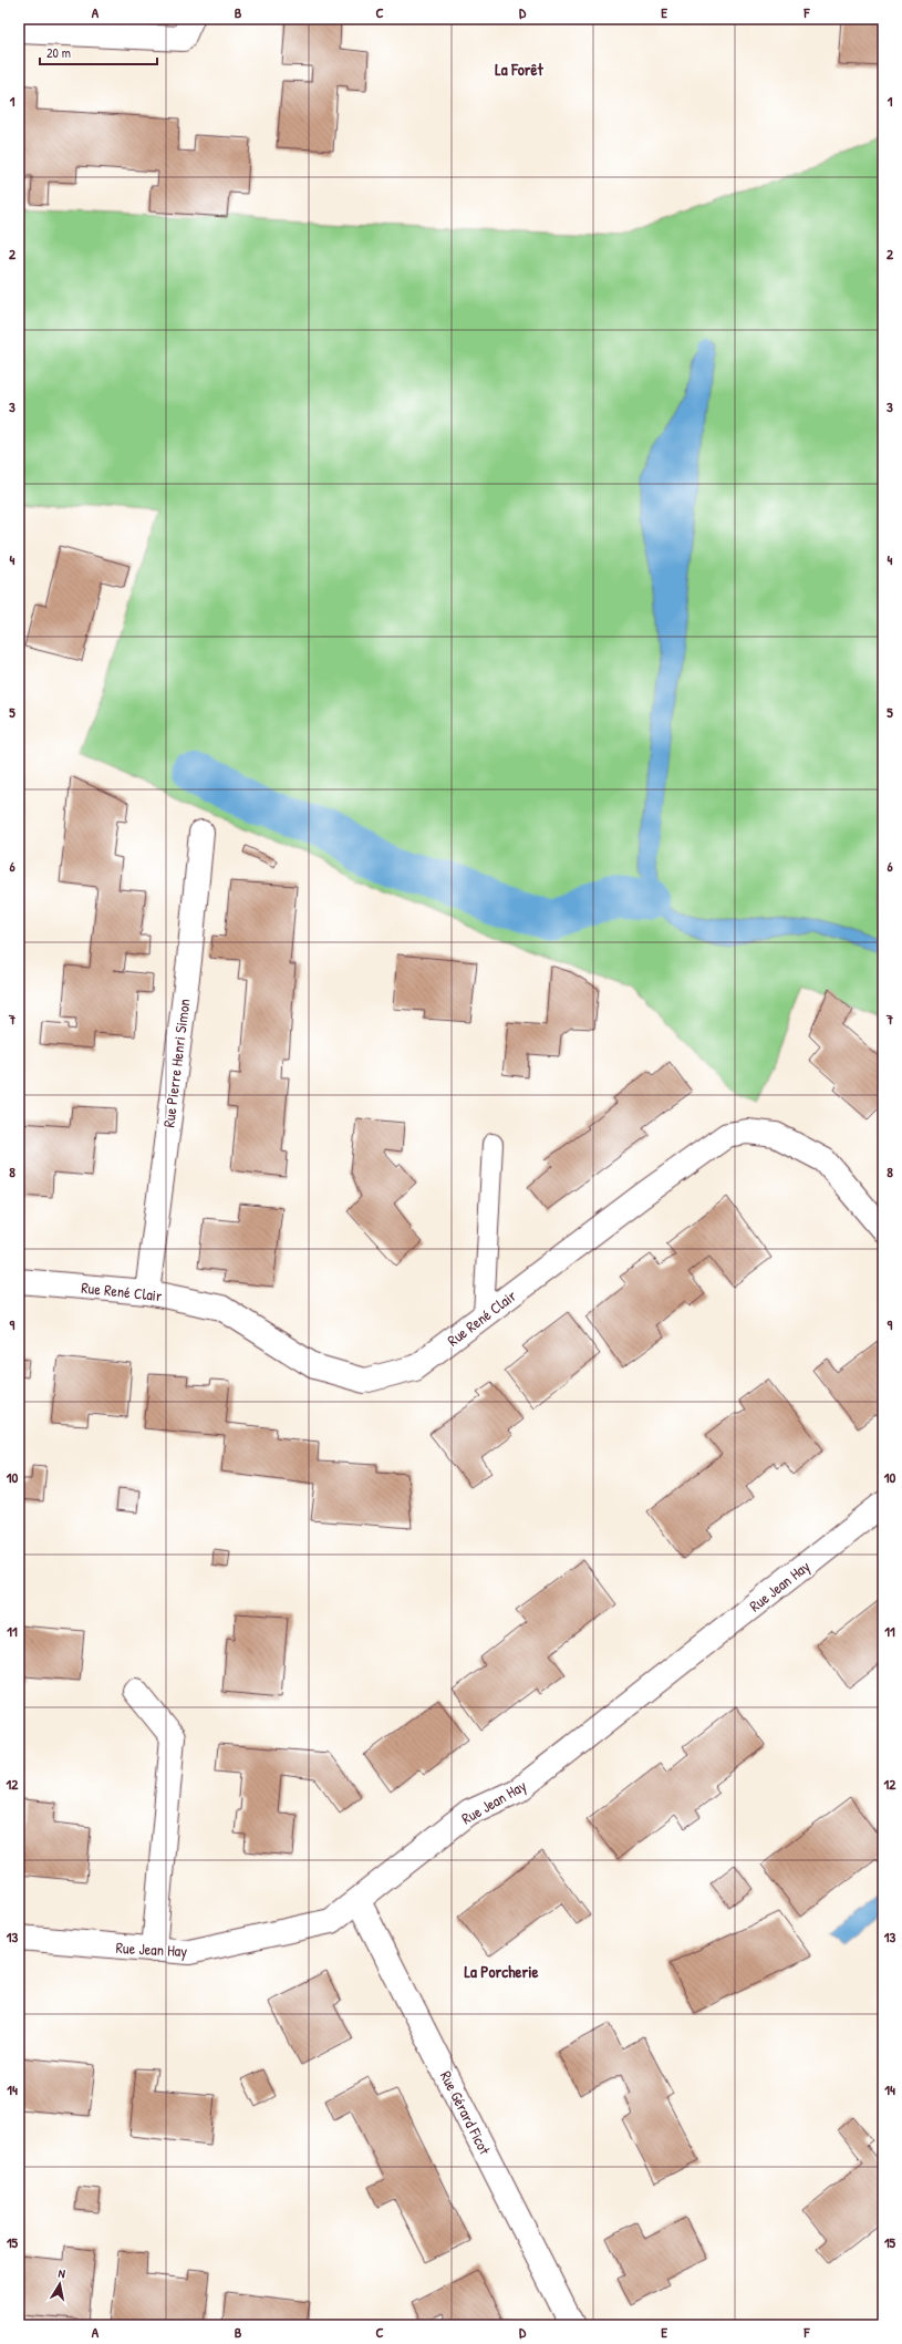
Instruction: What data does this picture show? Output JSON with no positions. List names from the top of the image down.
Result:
{
  "streets": {
    "street": [
      "Rue Pierre Henri Simon",
      "Rue René Clair",
      "Rue Jean Hay",
      "Rue Gérard Ficot"
    ]
  },
  "crossings": [
    ["Rue Pierre Henri Simon", "Rue René Clair"],
    ["Rue Jean Hay", "Rue Gérard Ficot"]
  ],
  "districts": ["La Forêt", "La Porcherie"],
  "scale_bar": "20 m",
  "north": "top",
  "grid": {
    "columns": [
      "A",
      "B",
      "C",
      "D",
      "E",
      "F"
    ],
    "rows": [
      "1",
      "2",
      "3",
      "4",
      "5",
      "6",
      "7",
      "8",
      "9",
      "10",
      "11",
      "12",
      "13",
      "14",
      "15"
    ]
  }
}
